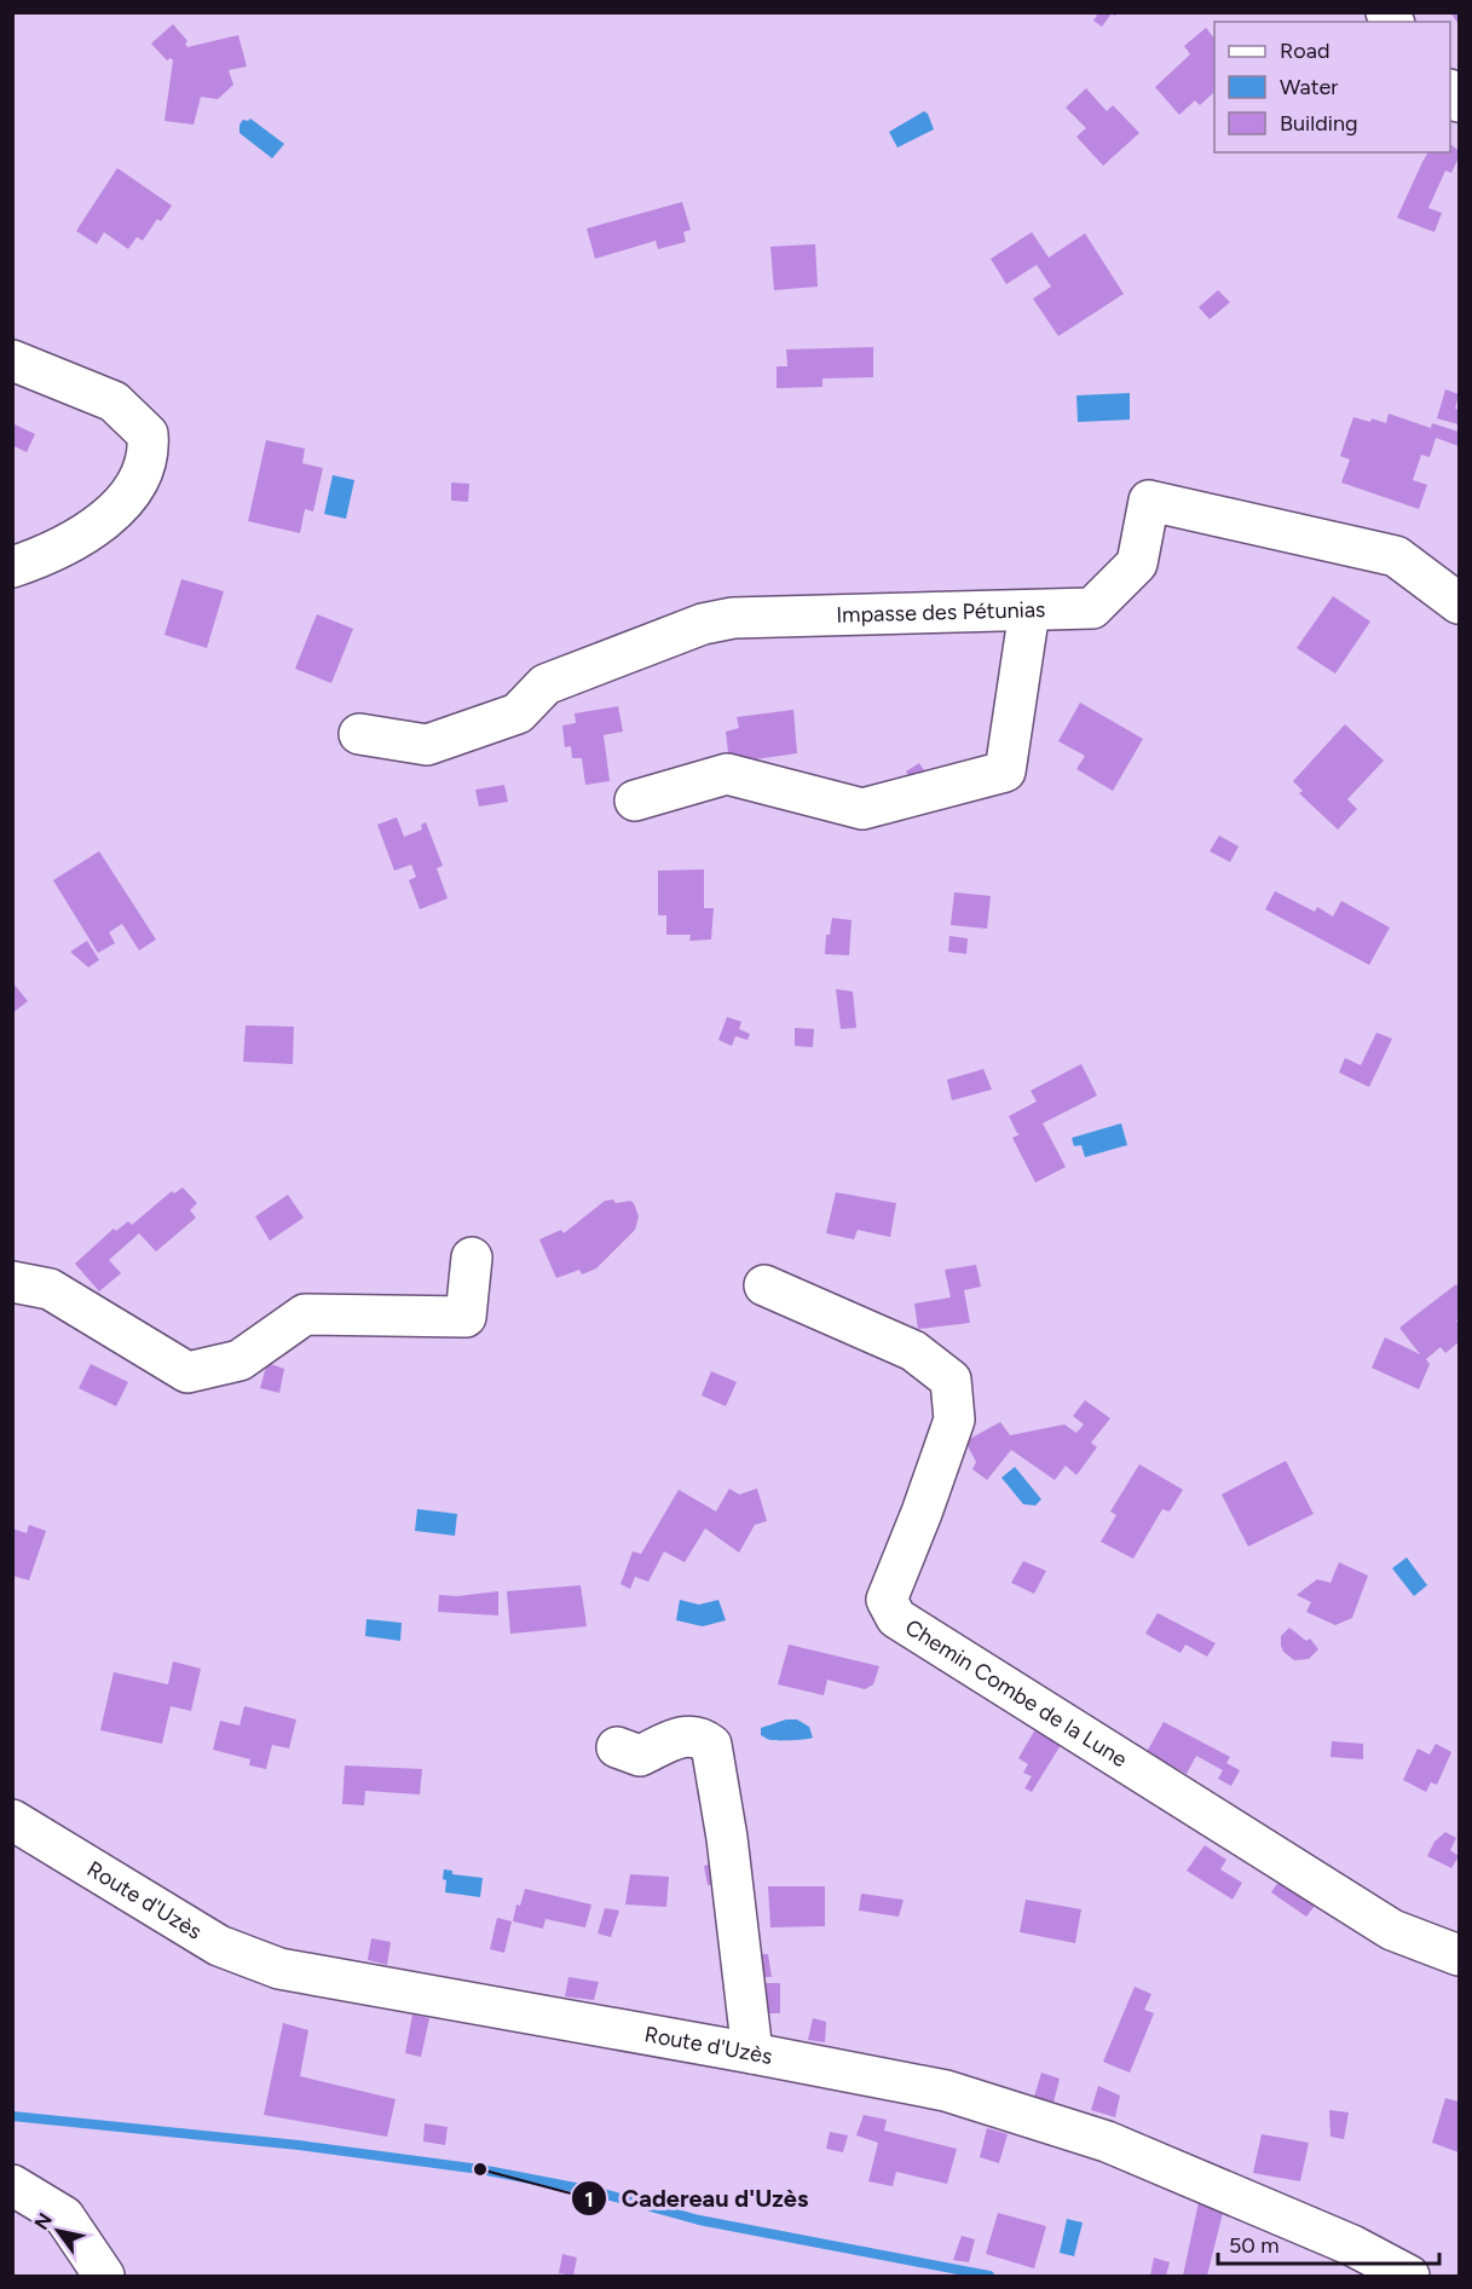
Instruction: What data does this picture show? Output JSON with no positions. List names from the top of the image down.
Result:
{
  "streets": {
    "street": ["Impasse des Pétunias", "Chemin Combe de la Lune", "Route d'Uzès"]
  },
  "places": ["Cadereau d'Uzès"],
  "legend": ["Road", "Water", "Building"],
  "scale_bar": "50 m",
  "north": "top left"
}
